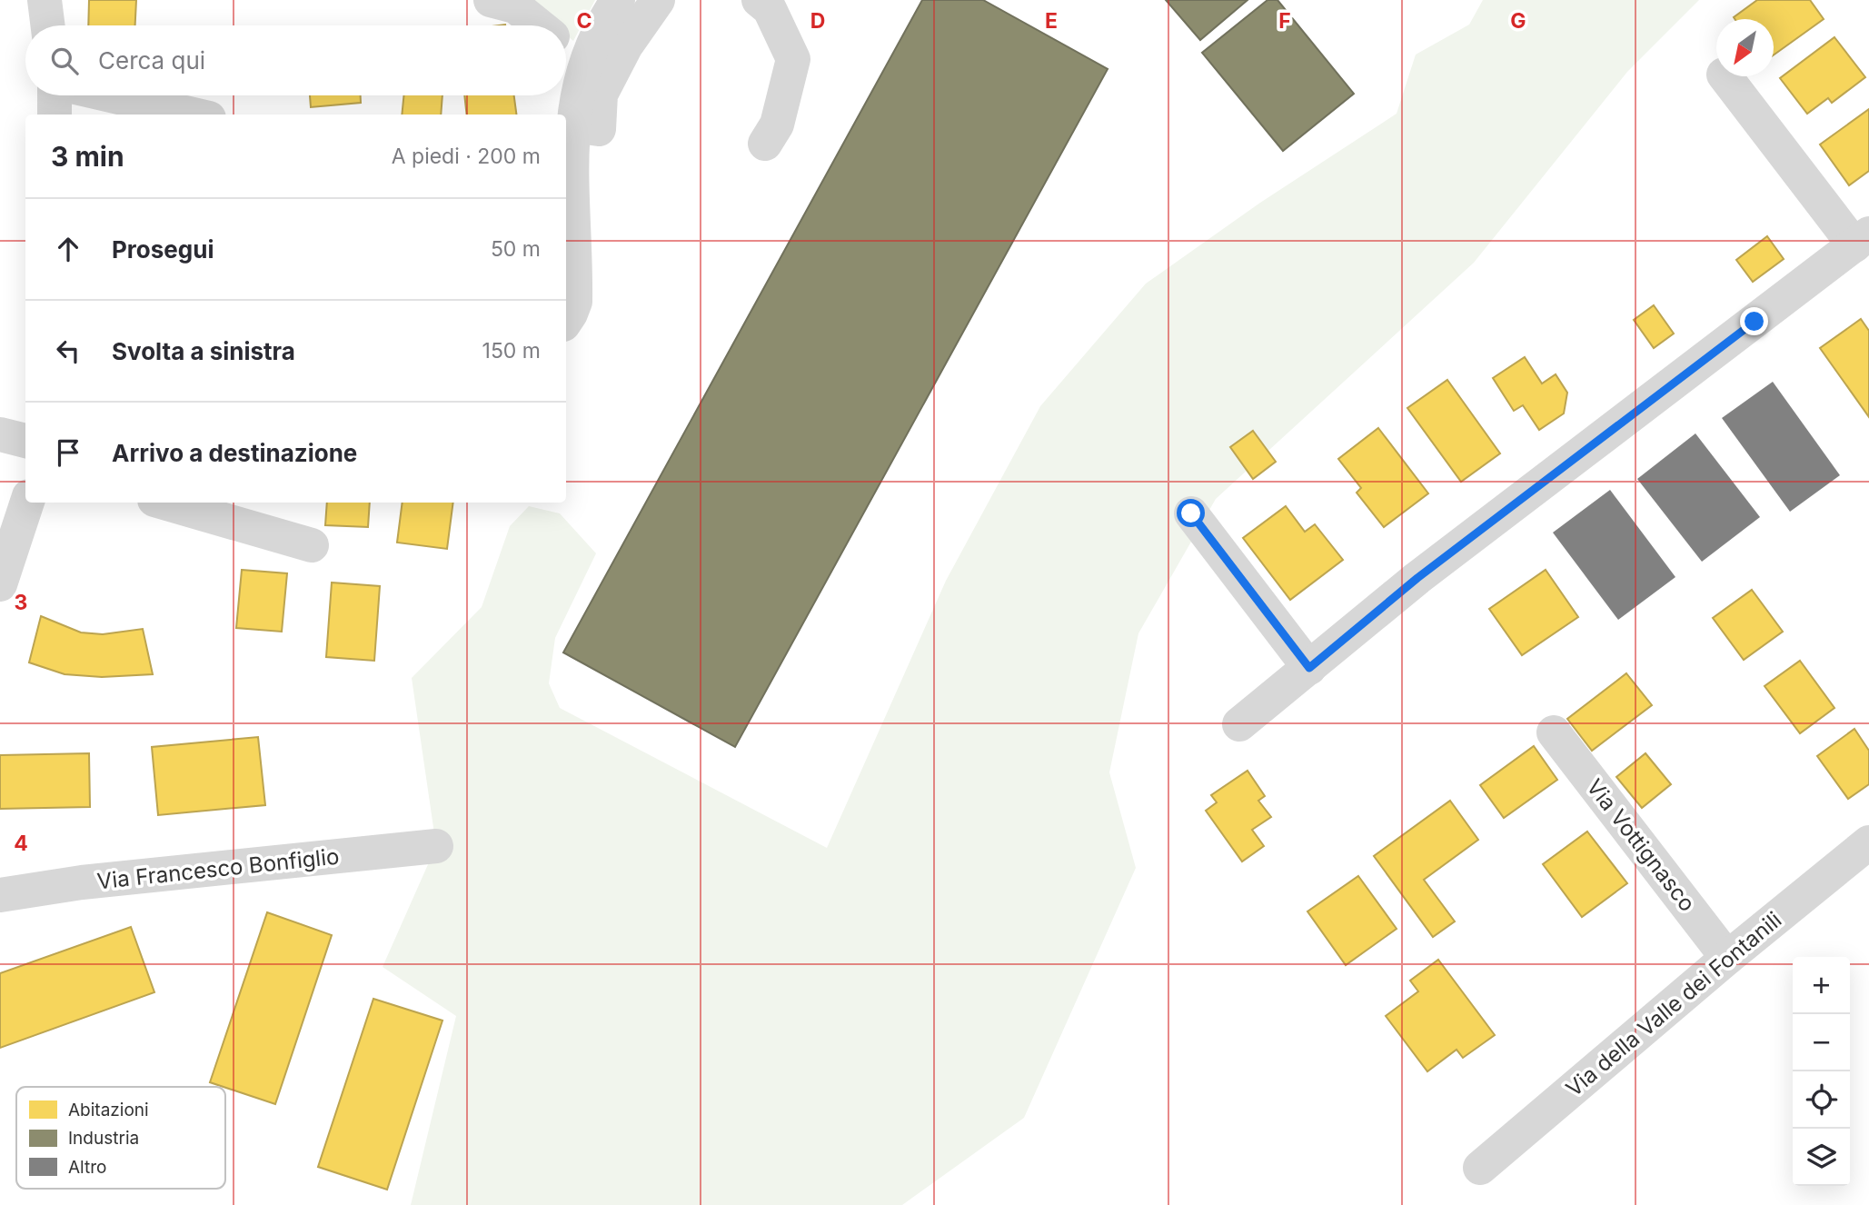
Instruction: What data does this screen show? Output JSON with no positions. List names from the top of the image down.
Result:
{
  "streets": {
    "street": ["Via Vottignasco", "Via Francesco Bonfiglio", "Via della Valle dei Fontanili"]
  },
  "crossings": [
    ["Via Vottignasco", "Via della Valle dei Fontanili"]
  ],
  "legend": ["Abitazioni", "Industria", "Altro"],
  "north": "bottom left",
  "page": {
    "search": "Cerca qui",
    "heading": ["3 min", "A piedi · 200 m"],
    "list": [
      ["Prosegui", "50 m"],
      ["Svolta a sinistra", "150 m"],
      "Arrivo a destinazione"
    ],
    "map_buttons": ["+", "−"]
  },
  "grid": {
    "columns": [
      "C",
      "D",
      "E",
      "F",
      "G"
    ],
    "rows": ["3", "4"]
  }
}
